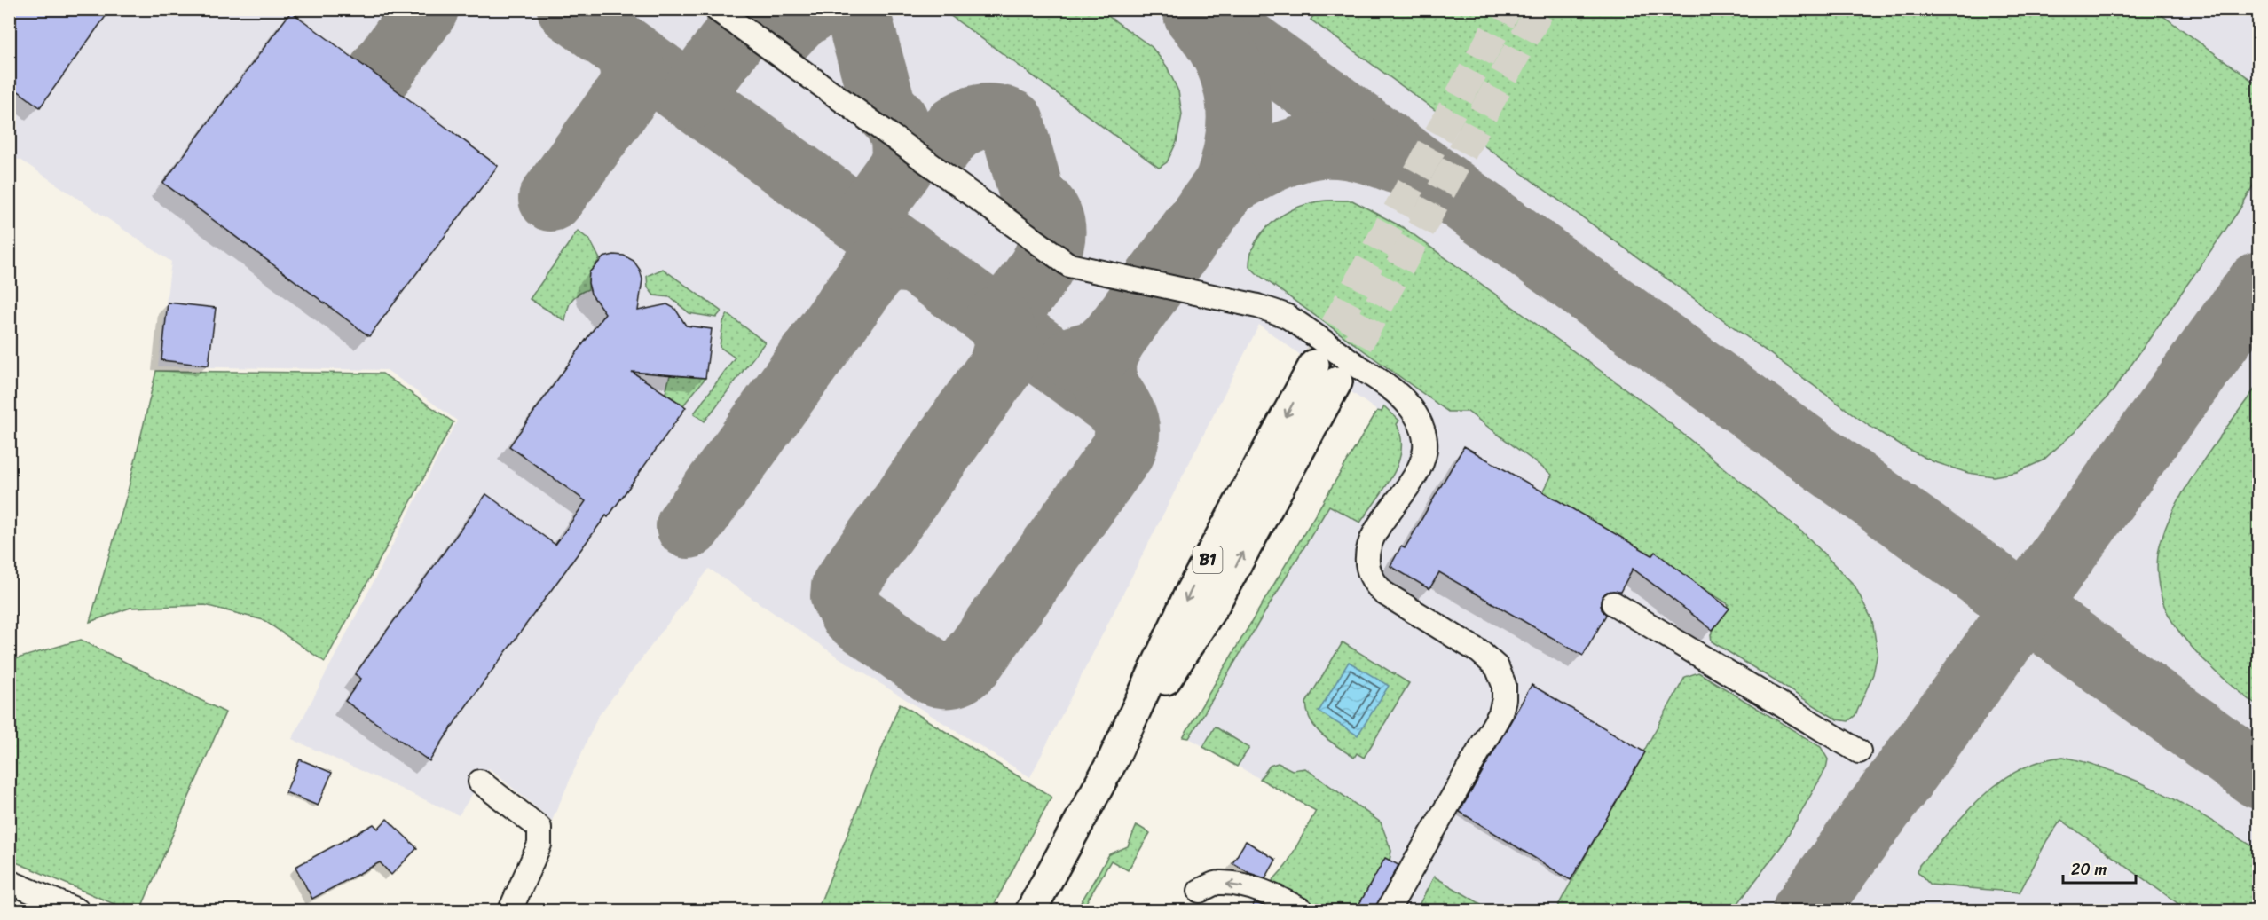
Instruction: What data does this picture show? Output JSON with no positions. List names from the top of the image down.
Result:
{
  "streets": {
    "main road": ["B1"]
  },
  "scale_bar": "20 m"
}
